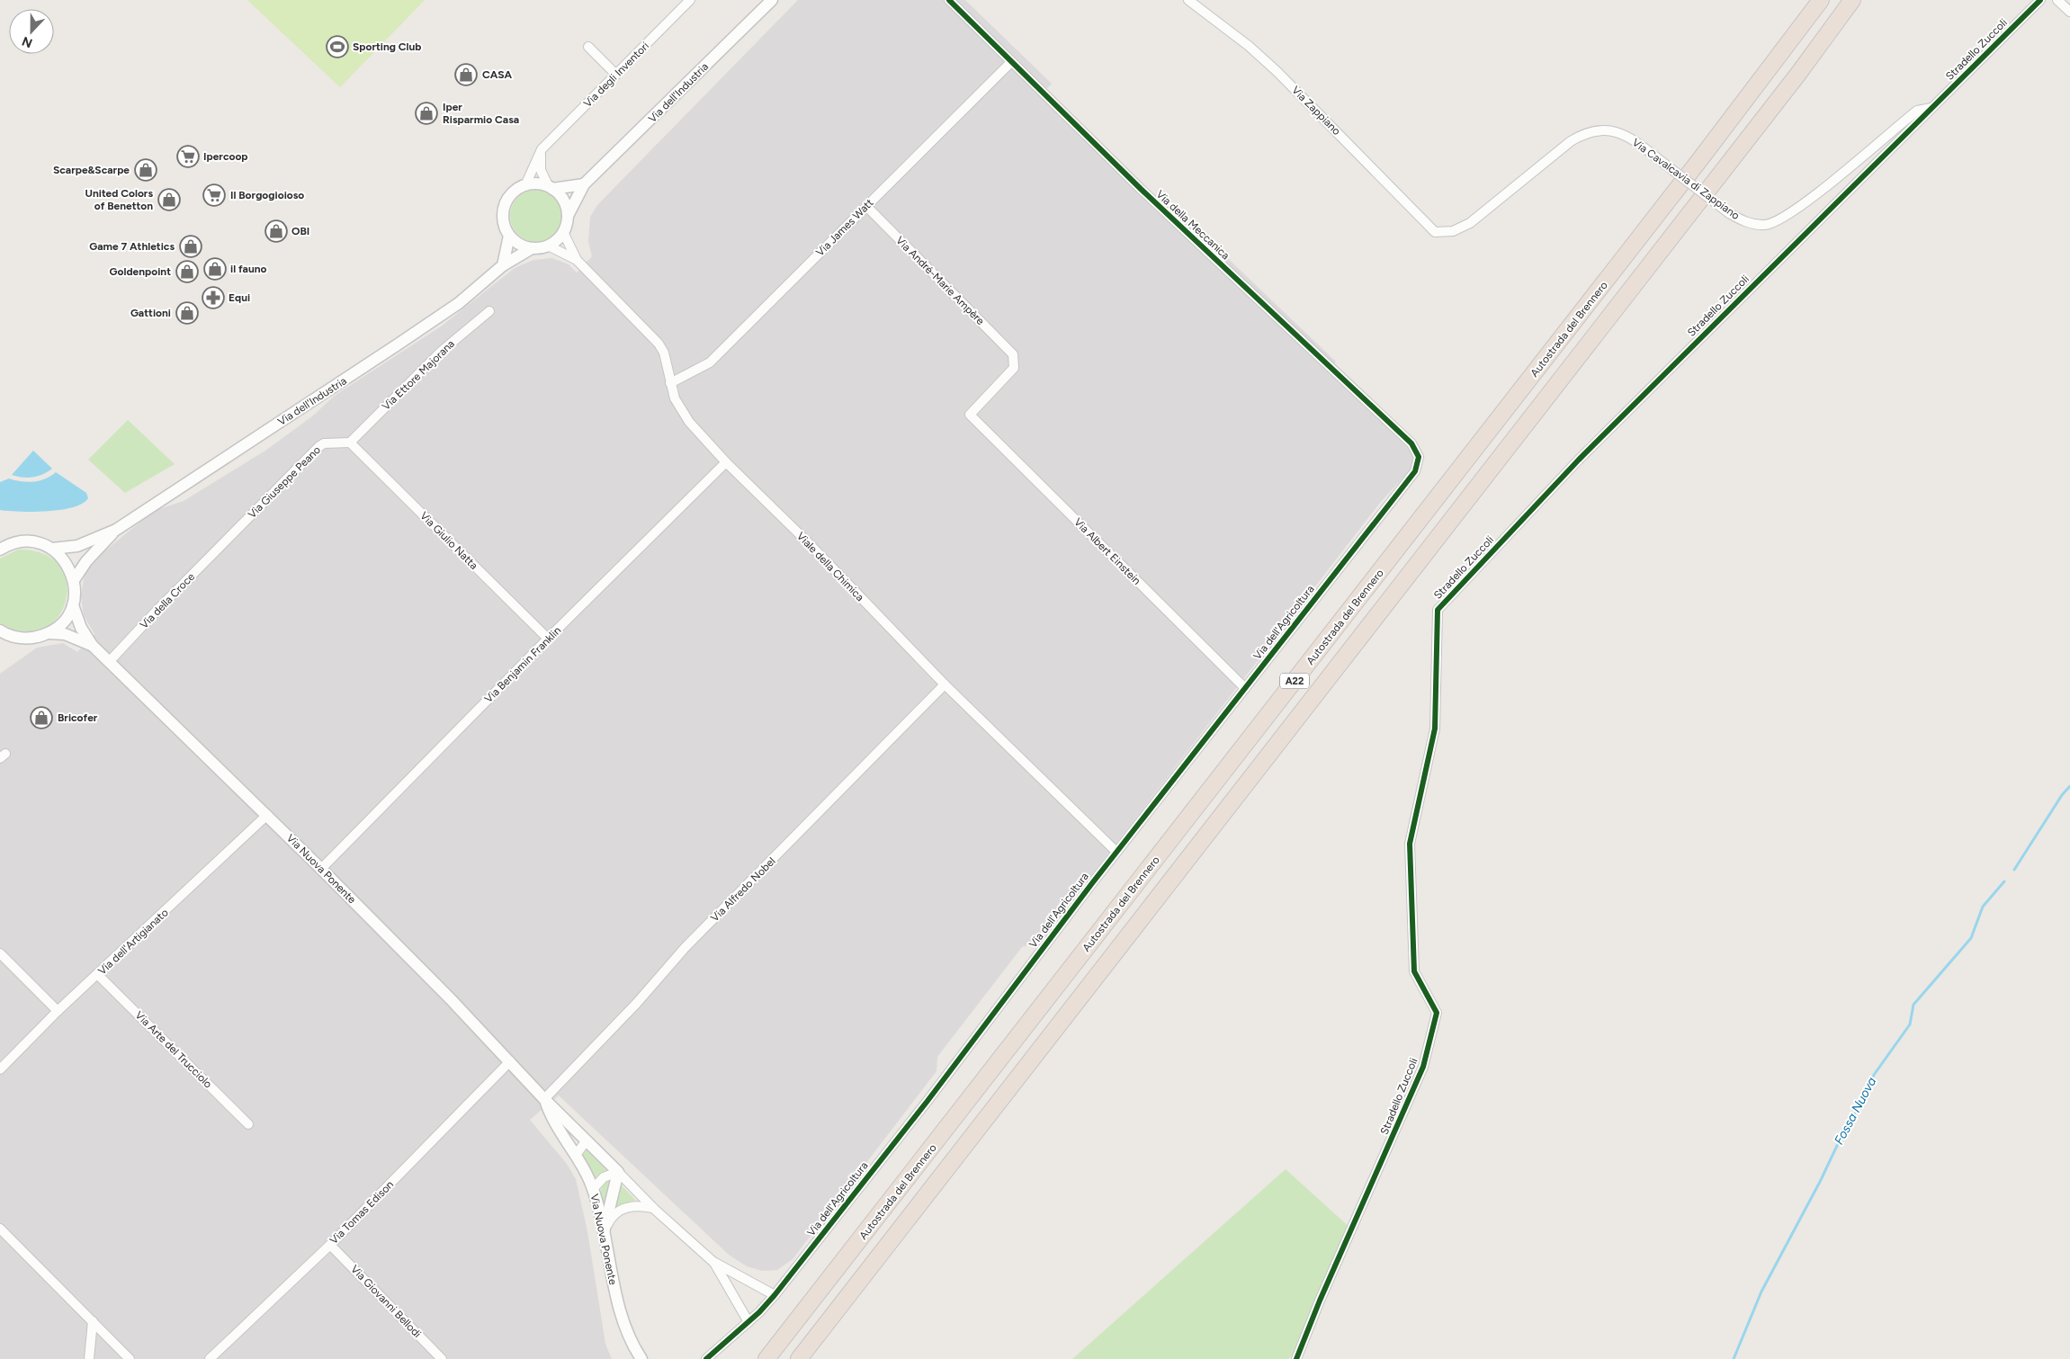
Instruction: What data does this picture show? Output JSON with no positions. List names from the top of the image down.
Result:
{
  "streets": {
    "highway": ["Autostrada del Brennero", "A22"],
    "street": [
      "Stradello Zuccoli",
      "Via degli Inventori",
      "Via dell'Industria",
      "Via Zappiano",
      "Via Cavalcavia di Zappiano",
      "Via della Meccanica",
      "Via James Watt",
      "Via André-Marie Ampère",
      "Via Ettore Majorana",
      "Via Giuseppe Peano",
      "Via Giulio Natta",
      "Via Albert Einstein",
      "Viale della Chimica",
      "Via della Croce",
      "Via dell'Agricoltura",
      "Via Benjamin Franklin",
      "Via Nuova Ponente",
      "Via Alfredo Nobel",
      "Via dell'Artigianato",
      "Via Arte del Trucciolo",
      "Via Tomas Edison",
      "Via Giovanni Bellodi"
    ]
  },
  "crossings": [
    ["Stradello Zuccoli", "Via Cavalcavia di Zappiano"],
    ["Via degli Inventori", "Via dell'Industria"],
    ["Via degli Inventori", "Viale della Chimica"],
    ["Via dell'Industria", "Viale della Chimica"],
    ["Via Zappiano", "Via Cavalcavia di Zappiano"],
    ["Via della Meccanica", "Via James Watt"],
    ["Via della Meccanica", "Via dell'Agricoltura"],
    ["Via James Watt", "Via André-Marie Ampère"],
    ["Via James Watt", "Viale della Chimica"],
    ["Via André-Marie Ampère", "Via Albert Einstein"],
    ["Via Ettore Majorana", "Via Giuseppe Peano"],
    ["Via Ettore Majorana", "Via Giulio Natta"],
    ["Via Giuseppe Peano", "Via Giulio Natta"],
    ["Via Giuseppe Peano", "Via della Croce"],
    ["Via Giulio Natta", "Via Benjamin Franklin"],
    ["Via Albert Einstein", "Via dell'Agricoltura"],
    ["Viale della Chimica", "Via dell'Agricoltura"],
    ["Viale della Chimica", "Via Benjamin Franklin"],
    ["Viale della Chimica", "Via Alfredo Nobel"],
    ["Via della Croce", "Via Nuova Ponente"],
    ["Via Benjamin Franklin", "Via Nuova Ponente"],
    ["Via Nuova Ponente", "Via Alfredo Nobel"],
    ["Via Nuova Ponente", "Via dell'Artigianato"],
    ["Via Nuova Ponente", "Via Tomas Edison"],
    ["Via dell'Artigianato", "Via Arte del Trucciolo"],
    ["Via Tomas Edison", "Via Giovanni Bellodi"]
  ],
  "water": ["Fossa Nuova"],
  "places": {
    "sports": ["Sporting Club"],
    "shop": [
      "CASA",
      "Iper Risparmio Casa",
      "Scarpe&Scarpe",
      "United Colors of Benetton",
      "OBI",
      "Game 7 Athletics",
      "il fauno",
      "Goldenpoint",
      "Gattioni",
      "Bricofer"
    ],
    "supermarket": ["Ipercoop", "Il Borgogioioso"],
    "pharmacy": ["Equi"]
  },
  "north": "bottom"
}
